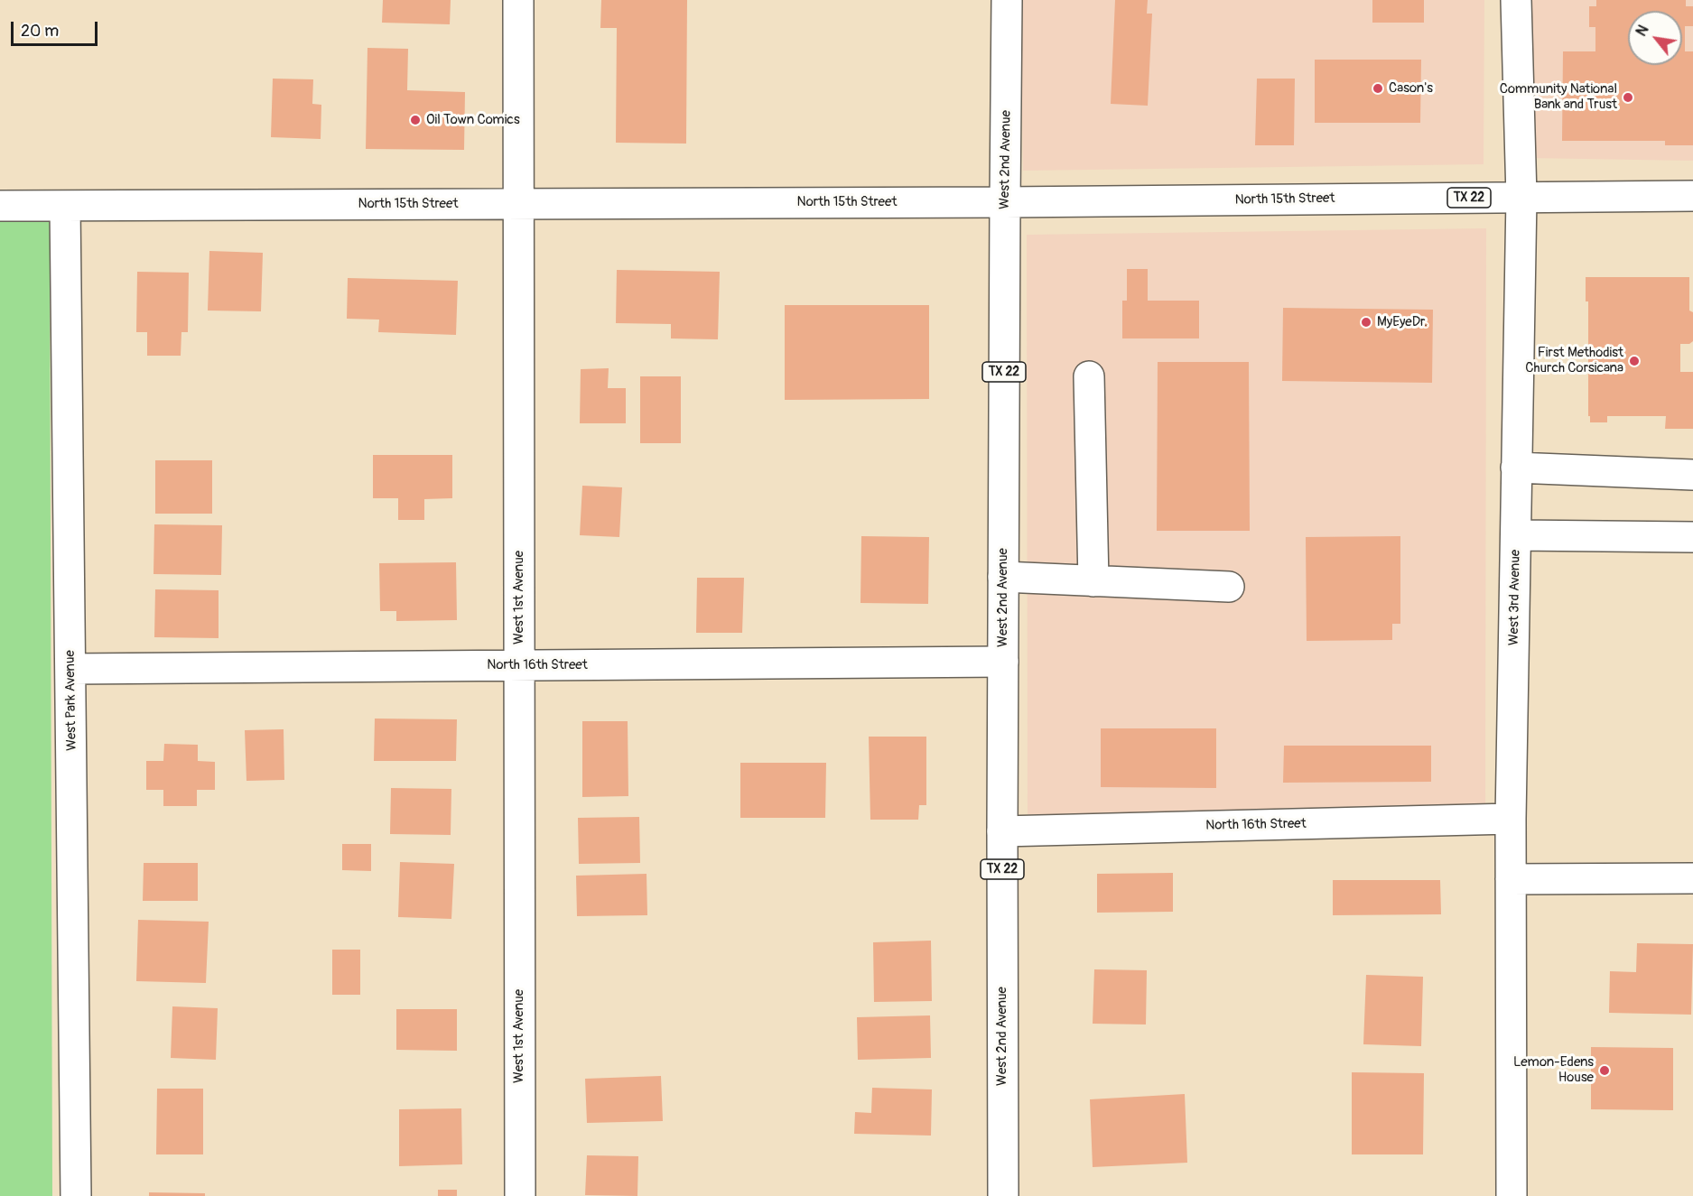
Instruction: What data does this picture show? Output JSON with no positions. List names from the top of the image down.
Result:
{
  "streets": {
    "street": [
      "West 2nd Avenue",
      "TX 22",
      "North 15th Street",
      "West 1st Avenue",
      "West 3rd Avenue",
      "North 16th Street",
      "West Park Avenue"
    ]
  },
  "crossings": [
    ["West 2nd Avenue", "North 15th Street"],
    ["West 2nd Avenue", "North 16th Street"],
    ["North 15th Street", "West 1st Avenue"],
    ["North 15th Street", "West 3rd Avenue"],
    ["North 15th Street", "West Park Avenue"],
    ["West 1st Avenue", "North 16th Street"],
    ["West 3rd Avenue", "North 16th Street"],
    ["North 16th Street", "West Park Avenue"]
  ],
  "places": [
    "Cason's",
    "Community National Bank and Trust",
    "Oil Town Comics",
    "MyEyeDr.",
    "First Methodist Church Corsicana",
    "Lemon-Edens House"
  ],
  "scale_bar": "20 m",
  "north": "top left"
}
